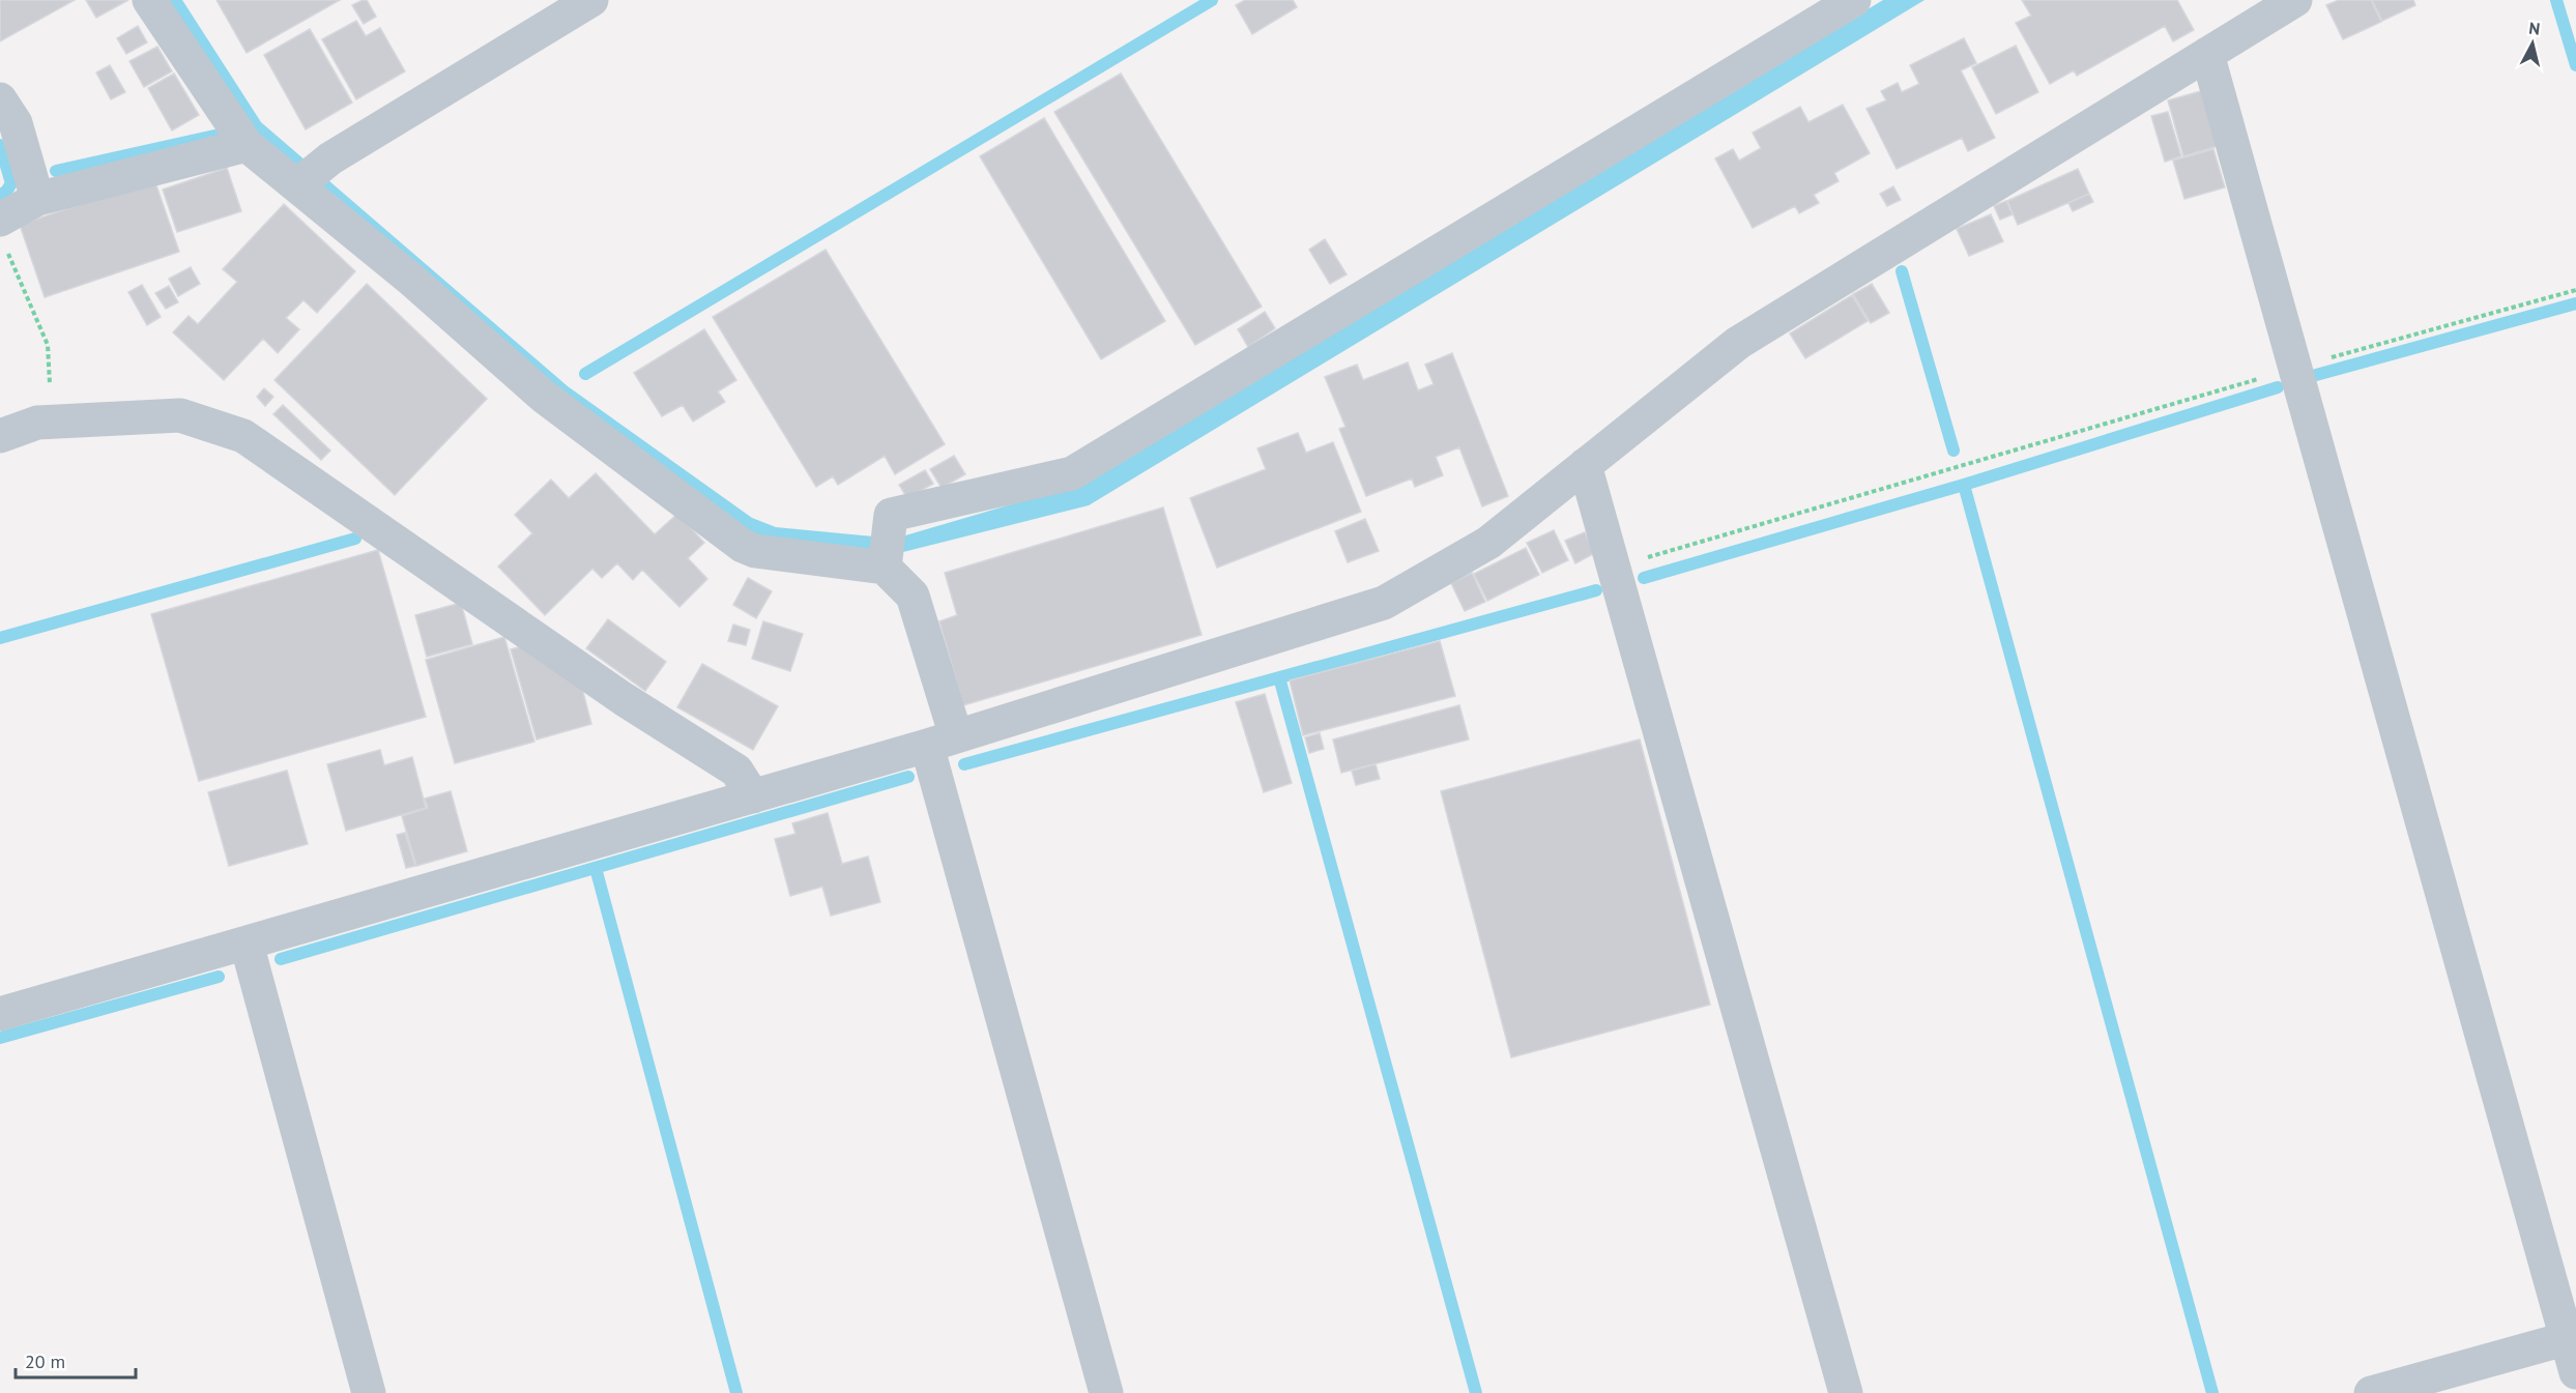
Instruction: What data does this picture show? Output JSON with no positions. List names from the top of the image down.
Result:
{
  "scale_bar": "20 m",
  "north": "top"
}
